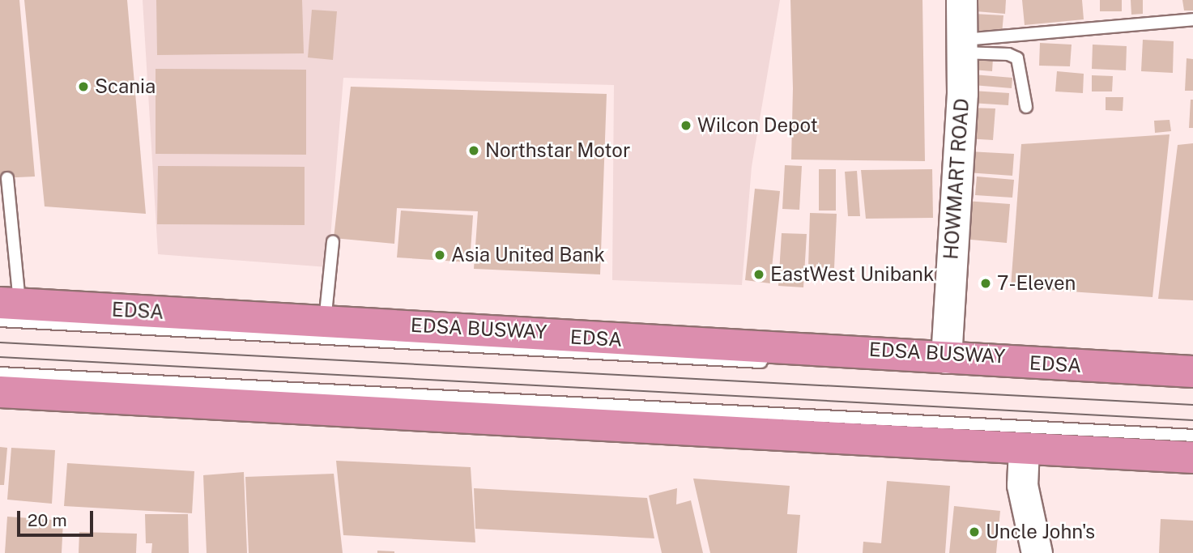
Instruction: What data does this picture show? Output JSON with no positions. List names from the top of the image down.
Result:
{
  "streets": {
    "highway": ["EDSA"],
    "street": ["HOWMART ROAD"],
    "lane": ["EDSA BUSWAY"]
  },
  "crossings": [
    ["HOWMART ROAD", "EDSA"],
    ["EDSA", "EDSA BUSWAY"]
  ],
  "places": [
    "Scania",
    "Wilcon Depot",
    "Northstar Motor",
    "Asia United Bank",
    "EastWest Unibank",
    "7-Eleven",
    "Uncle John's"
  ],
  "scale_bar": "20 m"
}
